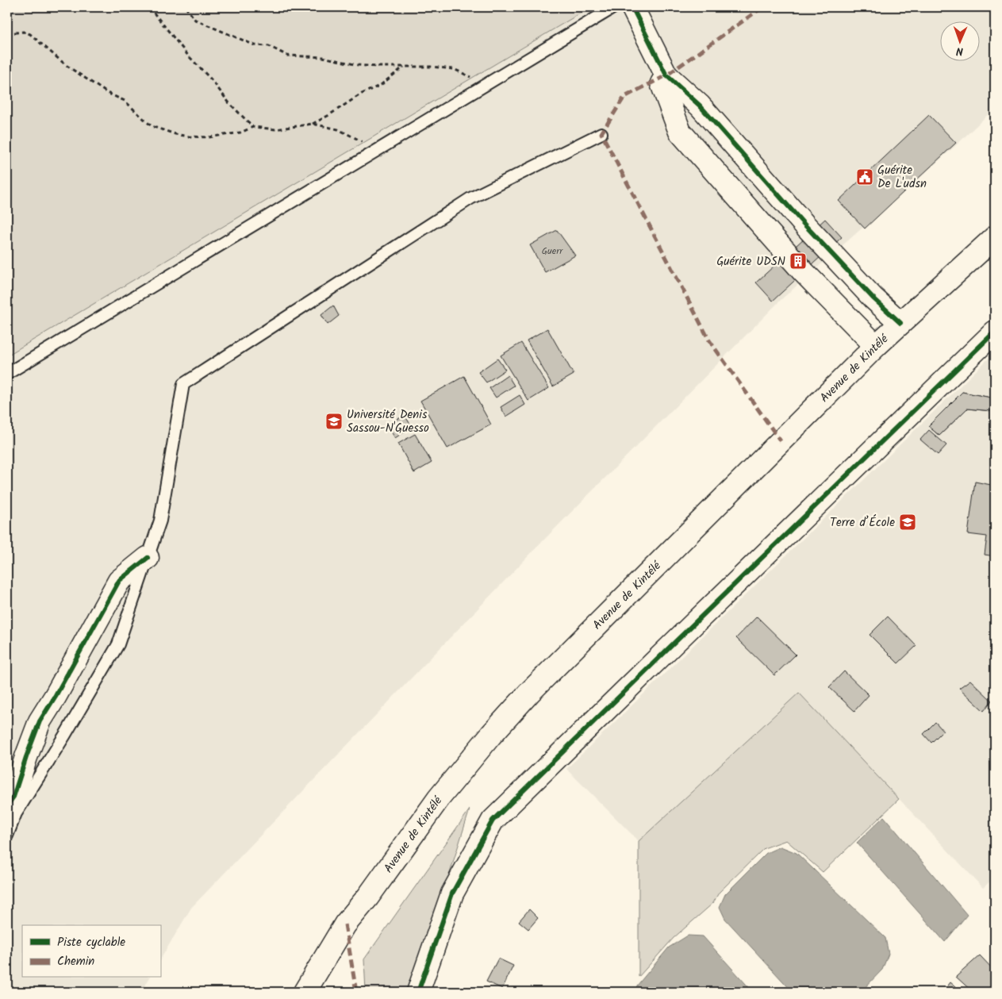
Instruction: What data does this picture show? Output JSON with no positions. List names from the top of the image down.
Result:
{
  "streets": {
    "street": ["Avenue de Kintélé"]
  },
  "places": {
    "public building": ["Guérite De L'udsn"],
    "building": ["Guérite UDSN"],
    "school or university": ["Université Denis Sassou-N'Guesso", "Terre d’École"]
  },
  "house_numbers": ["Guerr"],
  "legend": ["Piste cyclable", "Chemin"],
  "north": "bottom"
}
